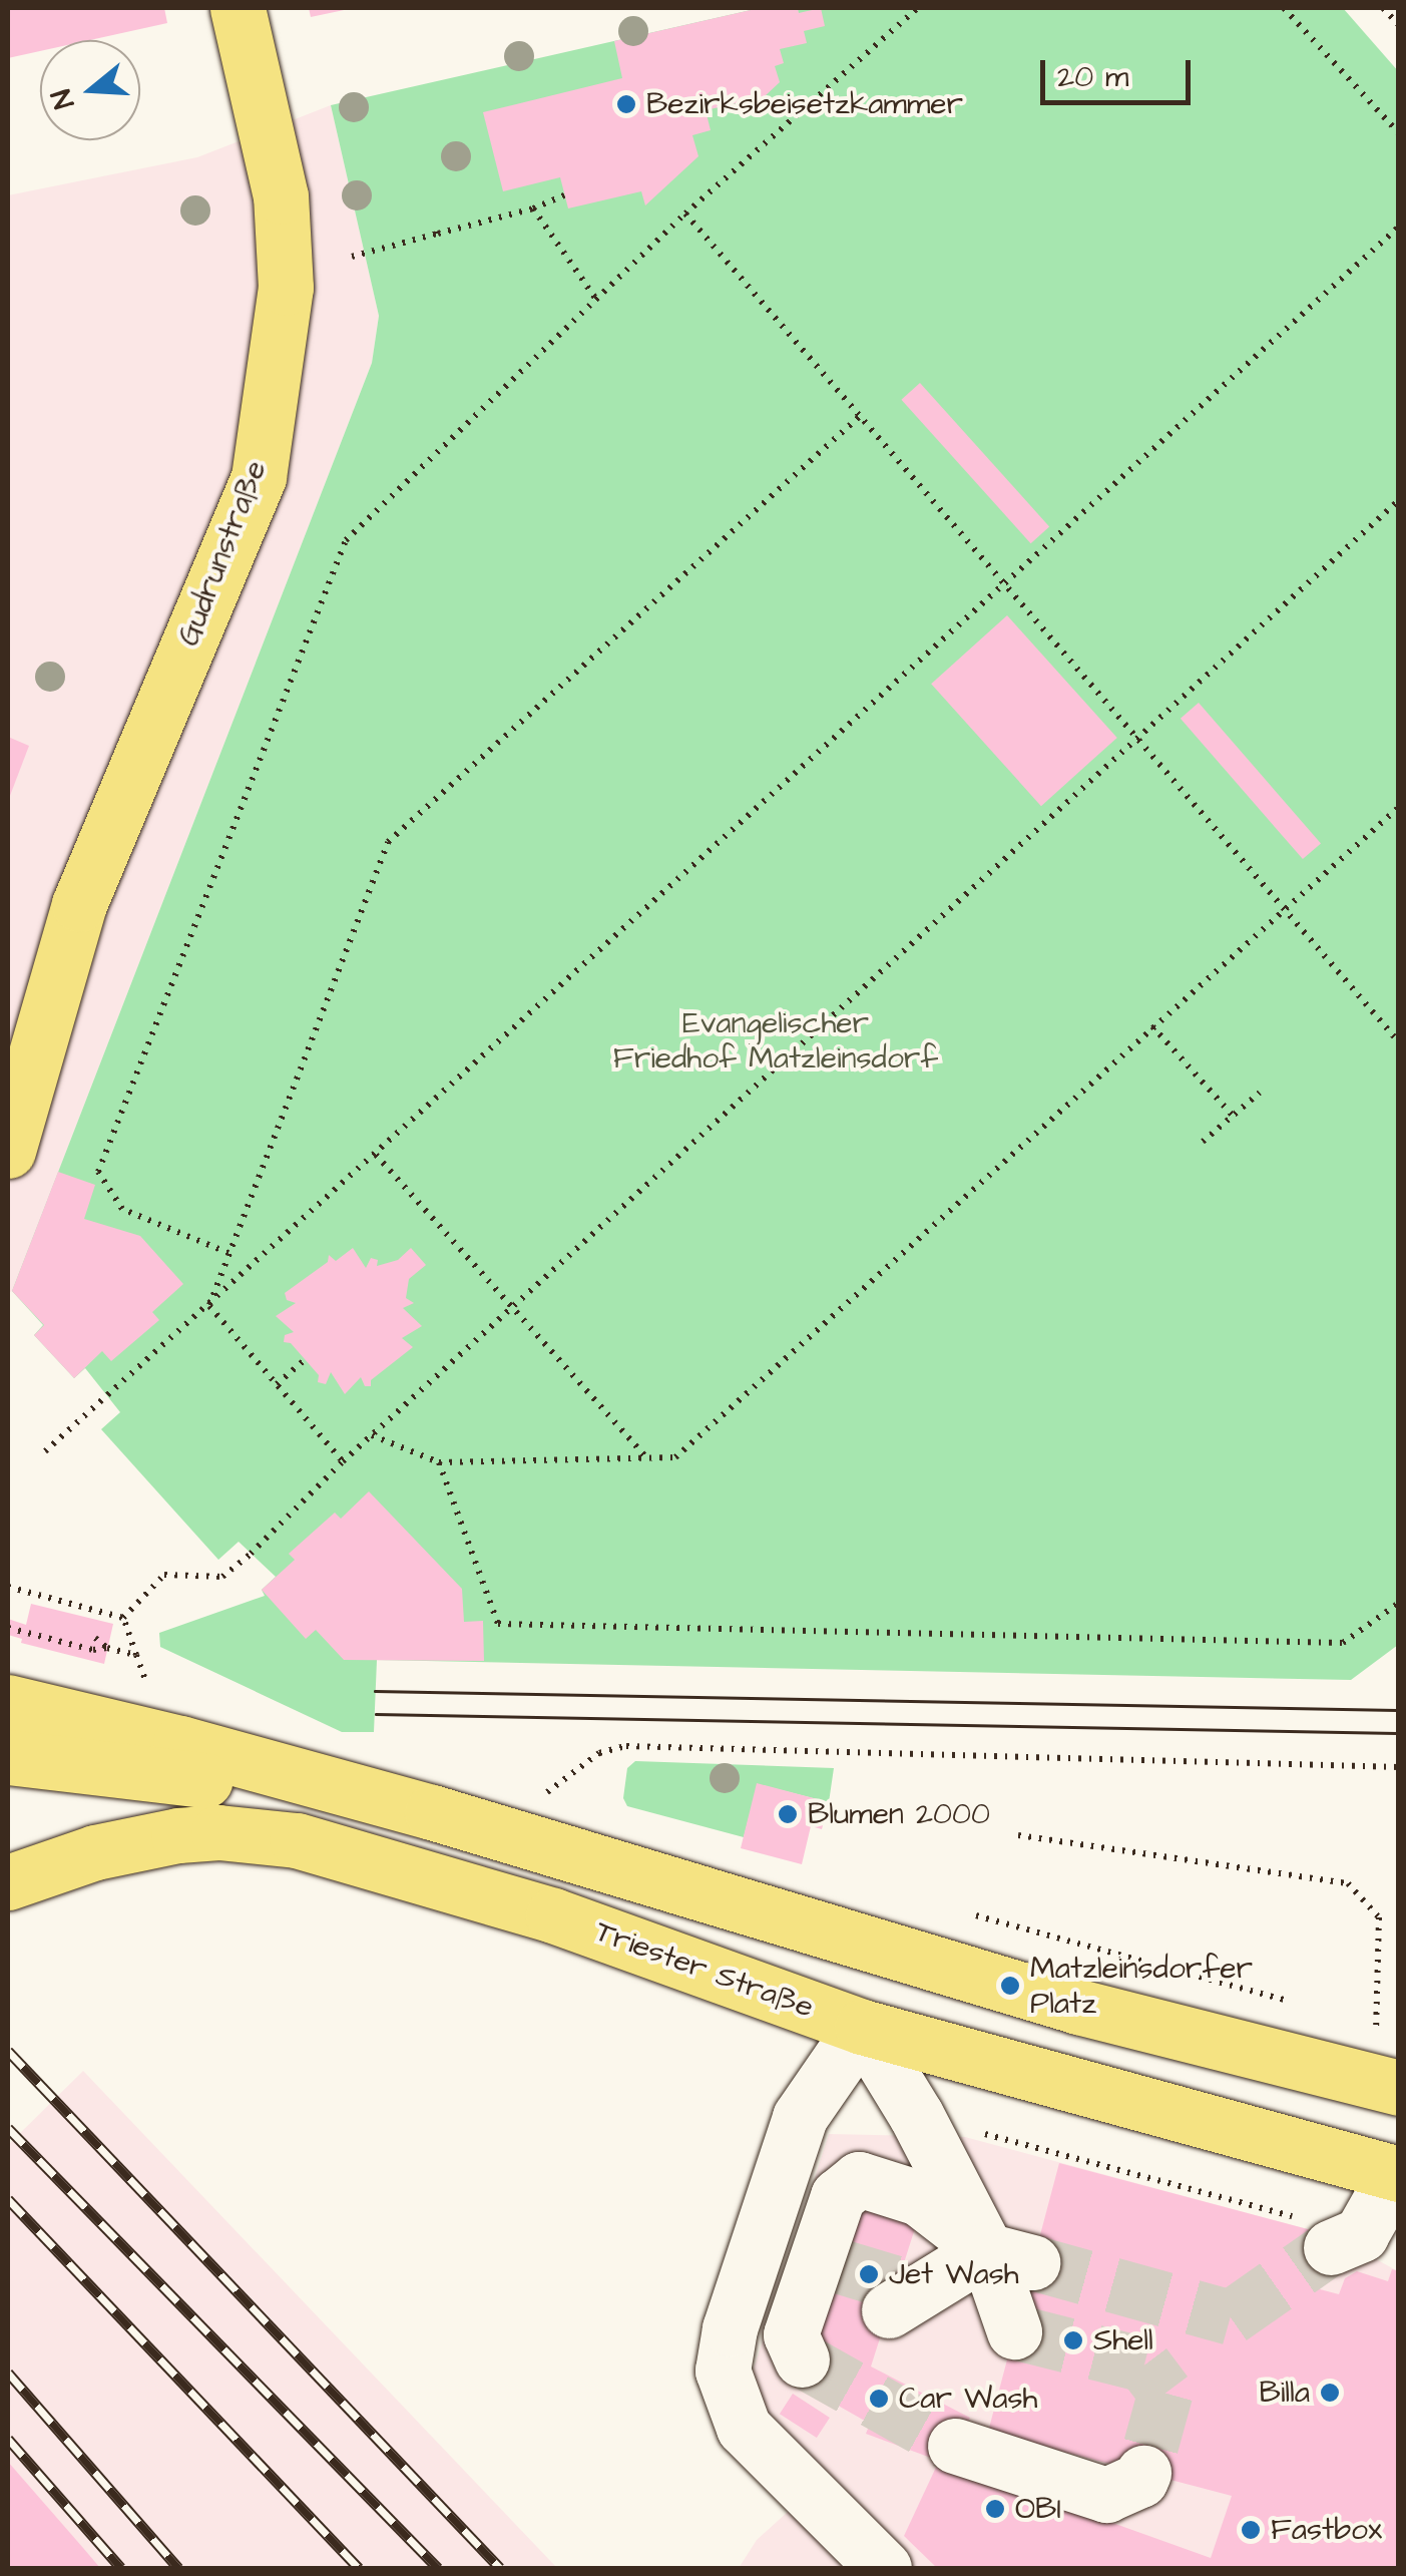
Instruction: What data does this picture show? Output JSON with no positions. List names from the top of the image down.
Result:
{
  "streets": {
    "main road": ["Gudrunstraße", "Triester Straße"]
  },
  "parks": ["Evangelischer Friedhof Matzleinsdorf"],
  "places": [
    "Bezirksbeisetzkammer",
    "Blumen 2000",
    "Matzleinsdorfer Platz",
    "Jet Wash",
    "Shell",
    "Billa",
    "Car Wash",
    "OBI",
    "Fastbox"
  ],
  "scale_bar": "20 m",
  "north": "left"
}
